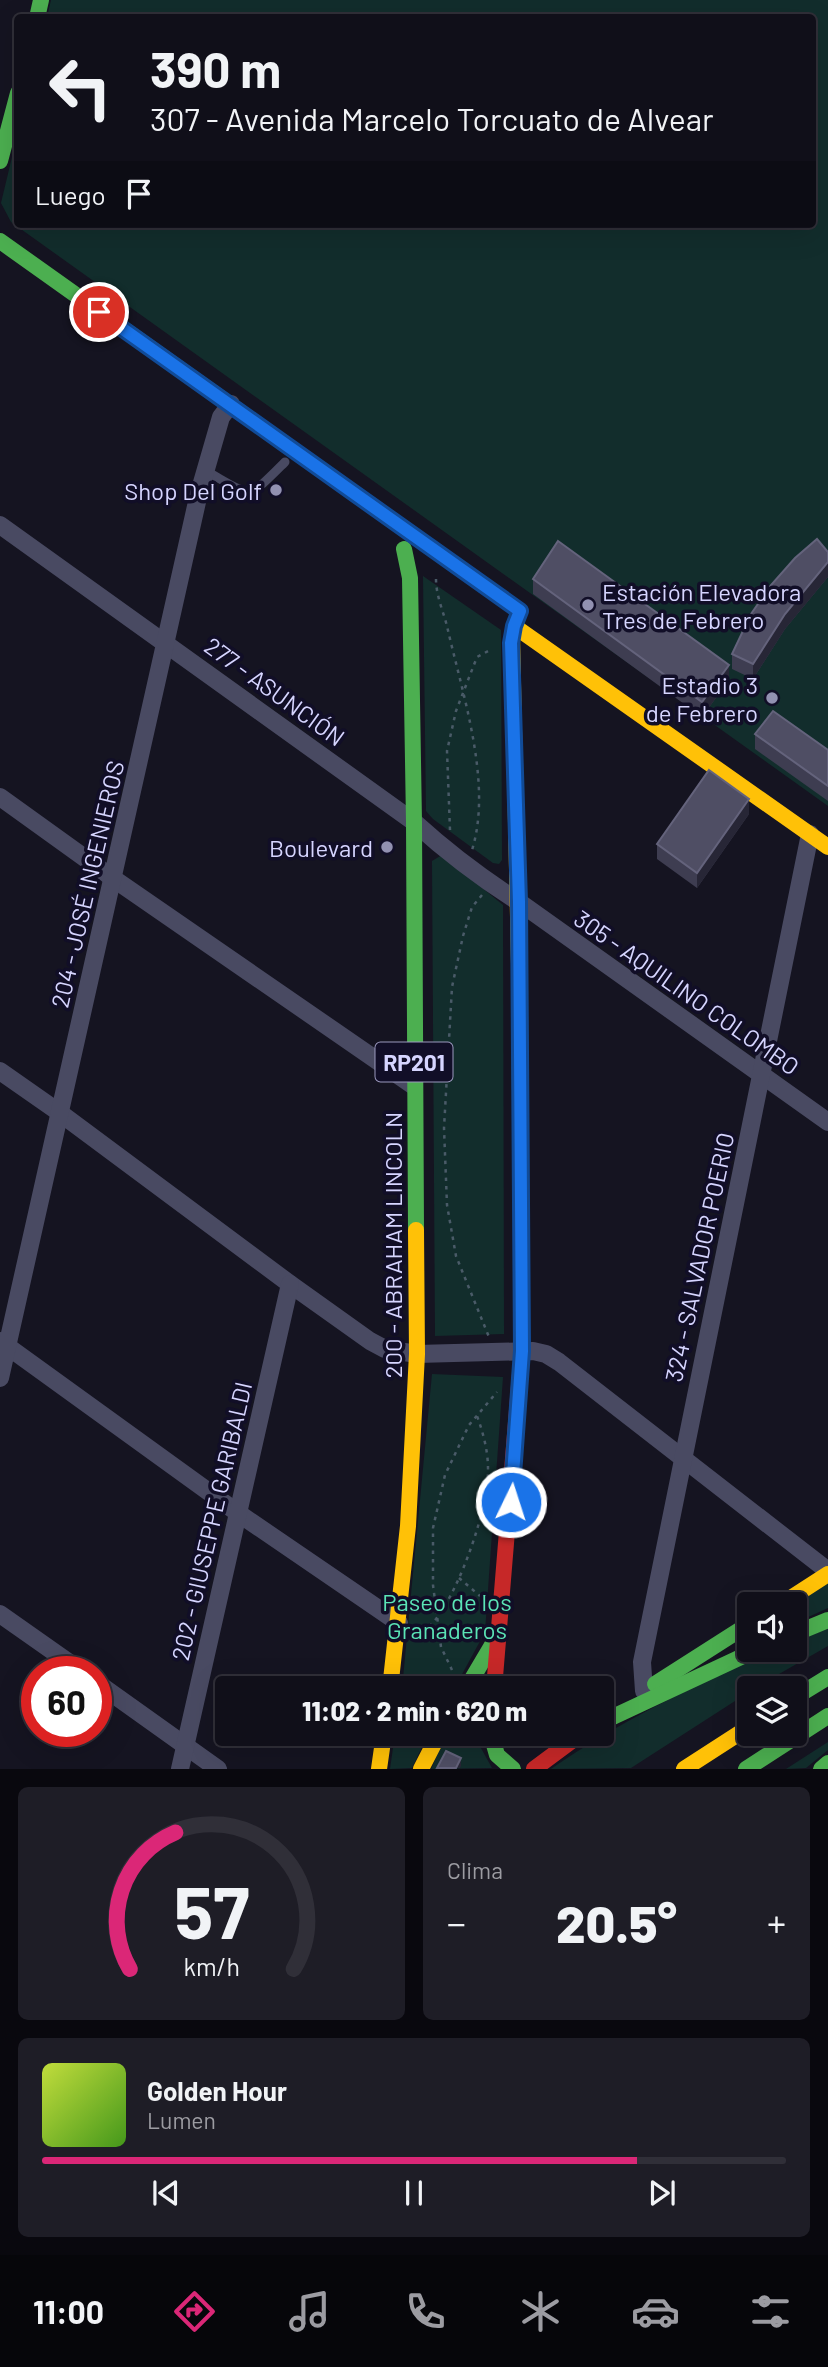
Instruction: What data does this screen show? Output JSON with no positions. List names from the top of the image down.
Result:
{
  "streets": {
    "main road": ["RP201", "200 - ABRAHAM LINCOLN"],
    "street": [
      "277 - ASUNCIÓN",
      "204 - JOSÉ INGENIEROS",
      "305 - AQUILINO COLOMBO",
      "324 - SALVADOR POERIO",
      "202 - GIUSEPPE GARIBALDI"
    ]
  },
  "crossings": [
    ["277 - ASUNCIÓN", "204 - JOSÉ INGENIEROS"],
    ["277 - ASUNCIÓN", "305 - AQUILINO COLOMBO"],
    ["277 - ASUNCIÓN", "200 - ABRAHAM LINCOLN"],
    ["305 - AQUILINO COLOMBO", "324 - SALVADOR POERIO"],
    ["RP201", "200 - ABRAHAM LINCOLN"]
  ],
  "parks": ["Paseo de los Granaderos"],
  "places": [
    "Shop Del Golf",
    "Estación Elevadora Tres de Febrero",
    "Estadio 3 de Febrero",
    "Boulevard"
  ],
  "page": {
    "turn": ["390 m", "307 - Avenida Marcelo Torcuato de Alvear"],
    "then": "Luego",
    "limit": "60",
    "trip": "11:02 · 2 min · 620 m",
    "tile": "Clima",
    "heat": ["−", "20.5°", "+"],
    "song": ["Golden Hour", "Lumen"],
    "tabs": "11:00",
    "gauge": ["57", "km/h"]
  }
}
